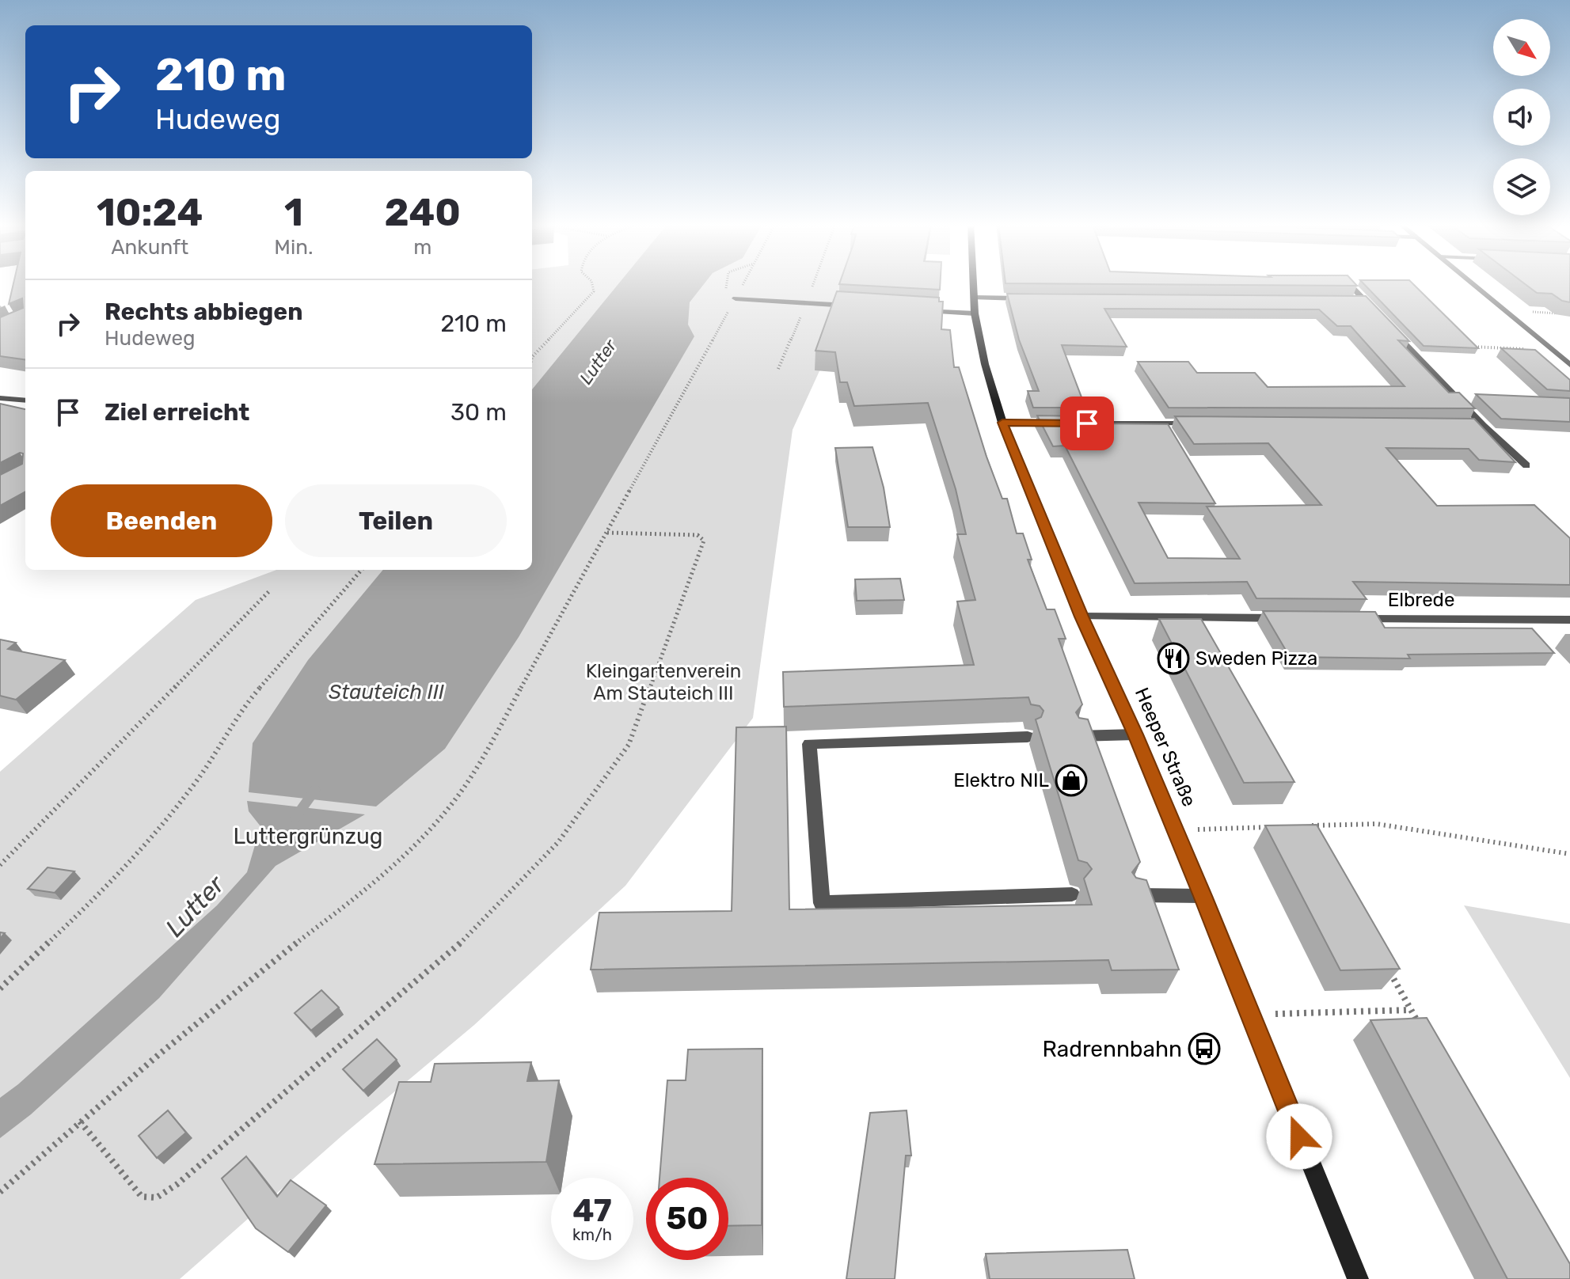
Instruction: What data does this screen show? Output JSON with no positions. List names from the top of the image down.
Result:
{
  "streets": {
    "main road": ["Heeper Straße"],
    "street": ["Elbrede"]
  },
  "water": ["Lutter", "Stauteich III"],
  "parks": ["Kleingartenverein Am Stauteich III", "Luttergrünzug"],
  "places": {
    "restaurant": ["Sweden Pizza"],
    "shop": ["Elektro NIL"],
    "bus stop": ["Radrennbahn"]
  },
  "north": "bottom right",
  "page": {
    "turn": ["210 m", "Hudeweg"],
    "eta": [
      "10:24",
      "Ankunft",
      "1",
      "Min.",
      "240",
      "m"
    ],
    "list": [
      {
        "name": "Rechts abbiegen",
        "note": "Hudeweg",
        "value": "210 m"
      },
      {
        "name": "Ziel erreicht",
        "value": "30 m"
      }
    ],
    "buttons": ["Beenden", "Teilen"],
    "speed": "47 km/h",
    "limit": "50"
  }
}
